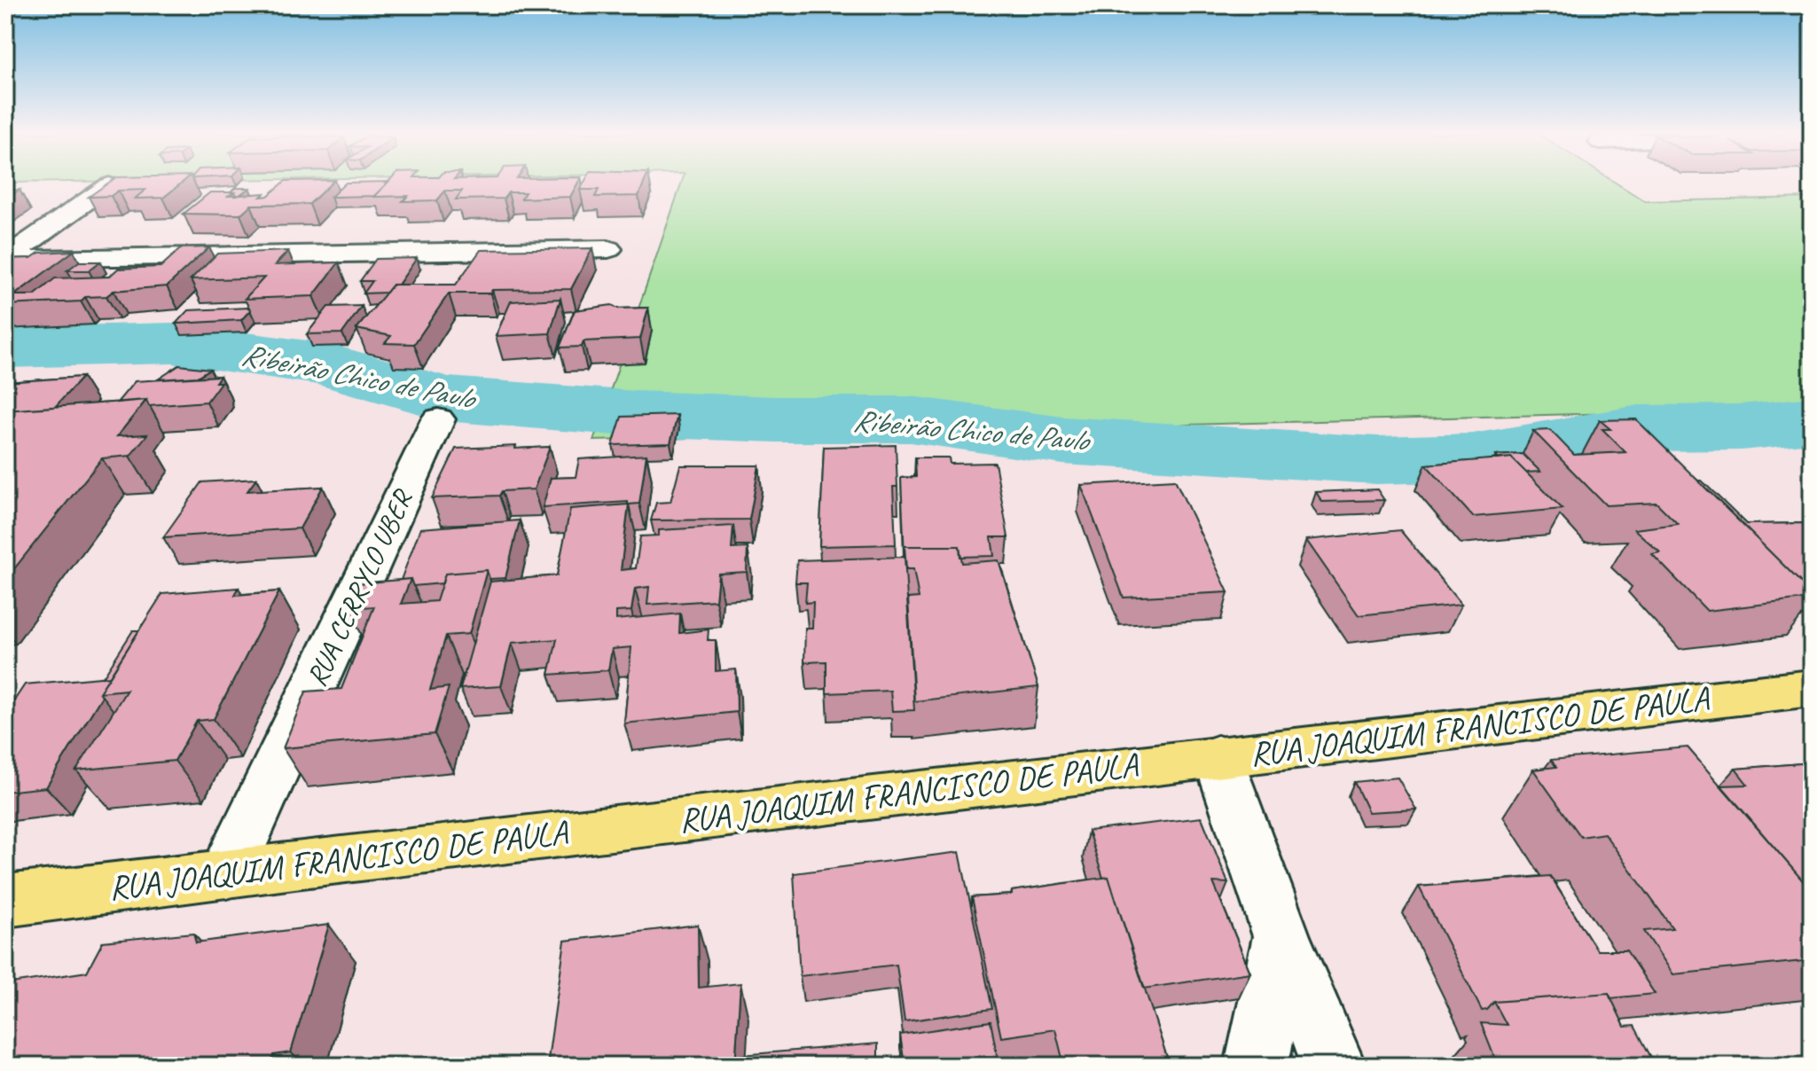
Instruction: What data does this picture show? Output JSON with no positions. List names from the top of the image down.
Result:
{
  "streets": {
    "main road": ["RUA JOAQUIM FRANCISCO DE PAULA"],
    "street": ["RUA CERRYLO UBER"]
  },
  "crossings": [
    ["RUA CERRYLO UBER", "RUA JOAQUIM FRANCISCO DE PAULA"]
  ],
  "water": ["Ribeirão Chico de Paulo"]
}
